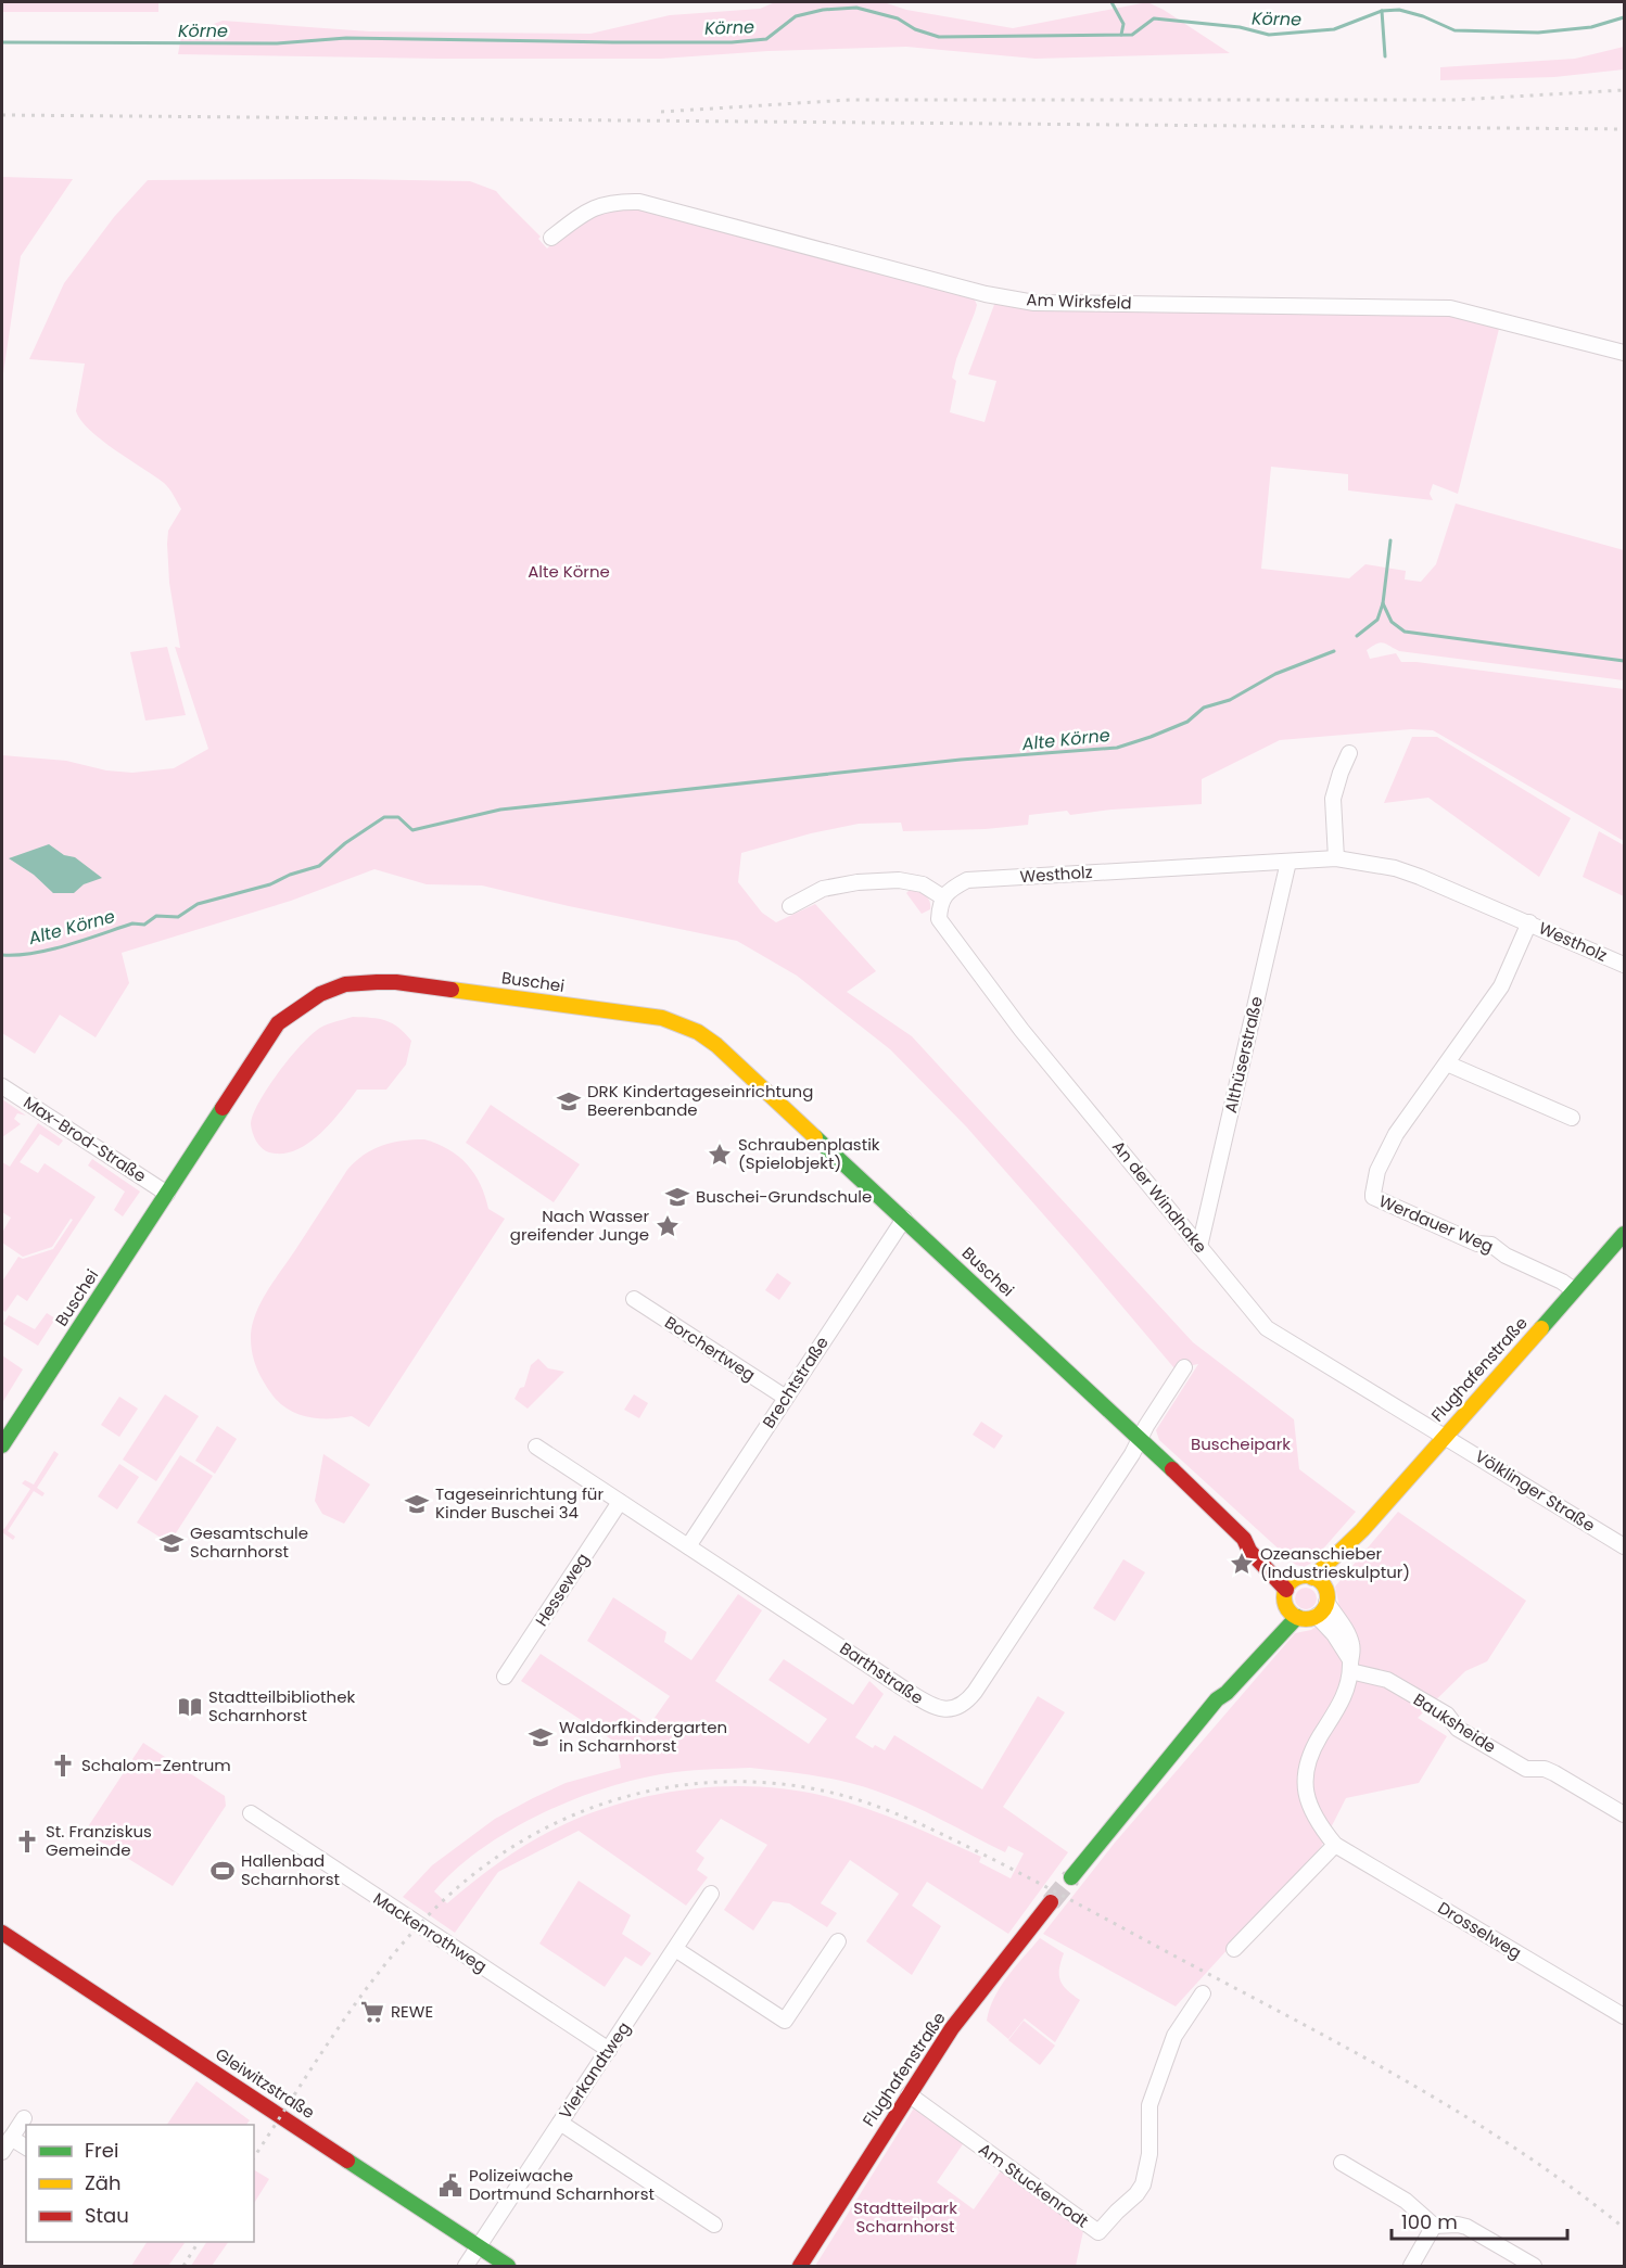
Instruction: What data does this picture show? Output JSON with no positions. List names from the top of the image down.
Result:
{
  "streets": {
    "street": [
      "Am Wirksfeld",
      "Westholz",
      "Buschei",
      "Althüserstraße",
      "Max-Brod-Straße",
      "An der Windhake",
      "Werdauer Weg",
      "Borchertweg",
      "Flughafenstraße",
      "Brechtstraße",
      "Völklinger Straße",
      "Hesseweg",
      "Barthstraße",
      "Bauksheide",
      "Drosselweg",
      "Mackenrothweg",
      "Vierkandtweg",
      "Gleiwitzstraße",
      "Am Stuckenrodt"
    ]
  },
  "crossings": [
    ["Westholz", "Althüserstraße"],
    ["Westholz", "An der Windhake"],
    ["Buschei", "Max-Brod-Straße"],
    ["Buschei", "Flughafenstraße"],
    ["Buschei", "Brechtstraße"],
    ["Buschei", "Barthstraße"],
    ["Buschei", "Drosselweg"],
    ["Althüserstraße", "An der Windhake"],
    ["An der Windhake", "Flughafenstraße"],
    ["An der Windhake", "Völklinger Straße"],
    ["Werdauer Weg", "Flughafenstraße"],
    ["Borchertweg", "Brechtstraße"],
    ["Flughafenstraße", "Völklinger Straße"],
    ["Flughafenstraße", "Drosselweg"],
    ["Flughafenstraße", "Am Stuckenrodt"],
    ["Brechtstraße", "Barthstraße"],
    ["Hesseweg", "Barthstraße"],
    ["Bauksheide", "Drosselweg"],
    ["Mackenrothweg", "Vierkandtweg"],
    ["Vierkandtweg", "Gleiwitzstraße"]
  ],
  "water": ["Körne", "Alte Körne"],
  "parks": ["Alte Körne", "Buscheipark", "Stadtteilpark Scharnhorst"],
  "places": {
    "school or university": [
      "DRK Kindertageseinrichtung Beerenbande",
      "Buschei-Grundschule",
      "Tageseinrichtung für Kinder Buschei 34",
      "Gesamtschule Scharnhorst",
      "Waldorfkindergarten in Scharnhorst"
    ],
    "place": ["Schraubenplastik (Spielobjekt)", "Nach Wasser greifender Junge", "Ozeanschieber (Industrieskulptur)"],
    "library": ["Stadtteilbibliothek Scharnhorst"],
    "church": ["Schalom-Zentrum", "St. Franziskus Gemeinde"],
    "sports": ["Hallenbad Scharnhorst"],
    "supermarket": ["REWE"],
    "public building": ["Polizeiwache Dortmund Scharnhorst"]
  },
  "legend": ["Frei", "Zäh", "Stau"],
  "scale_bar": "100 m"
}
